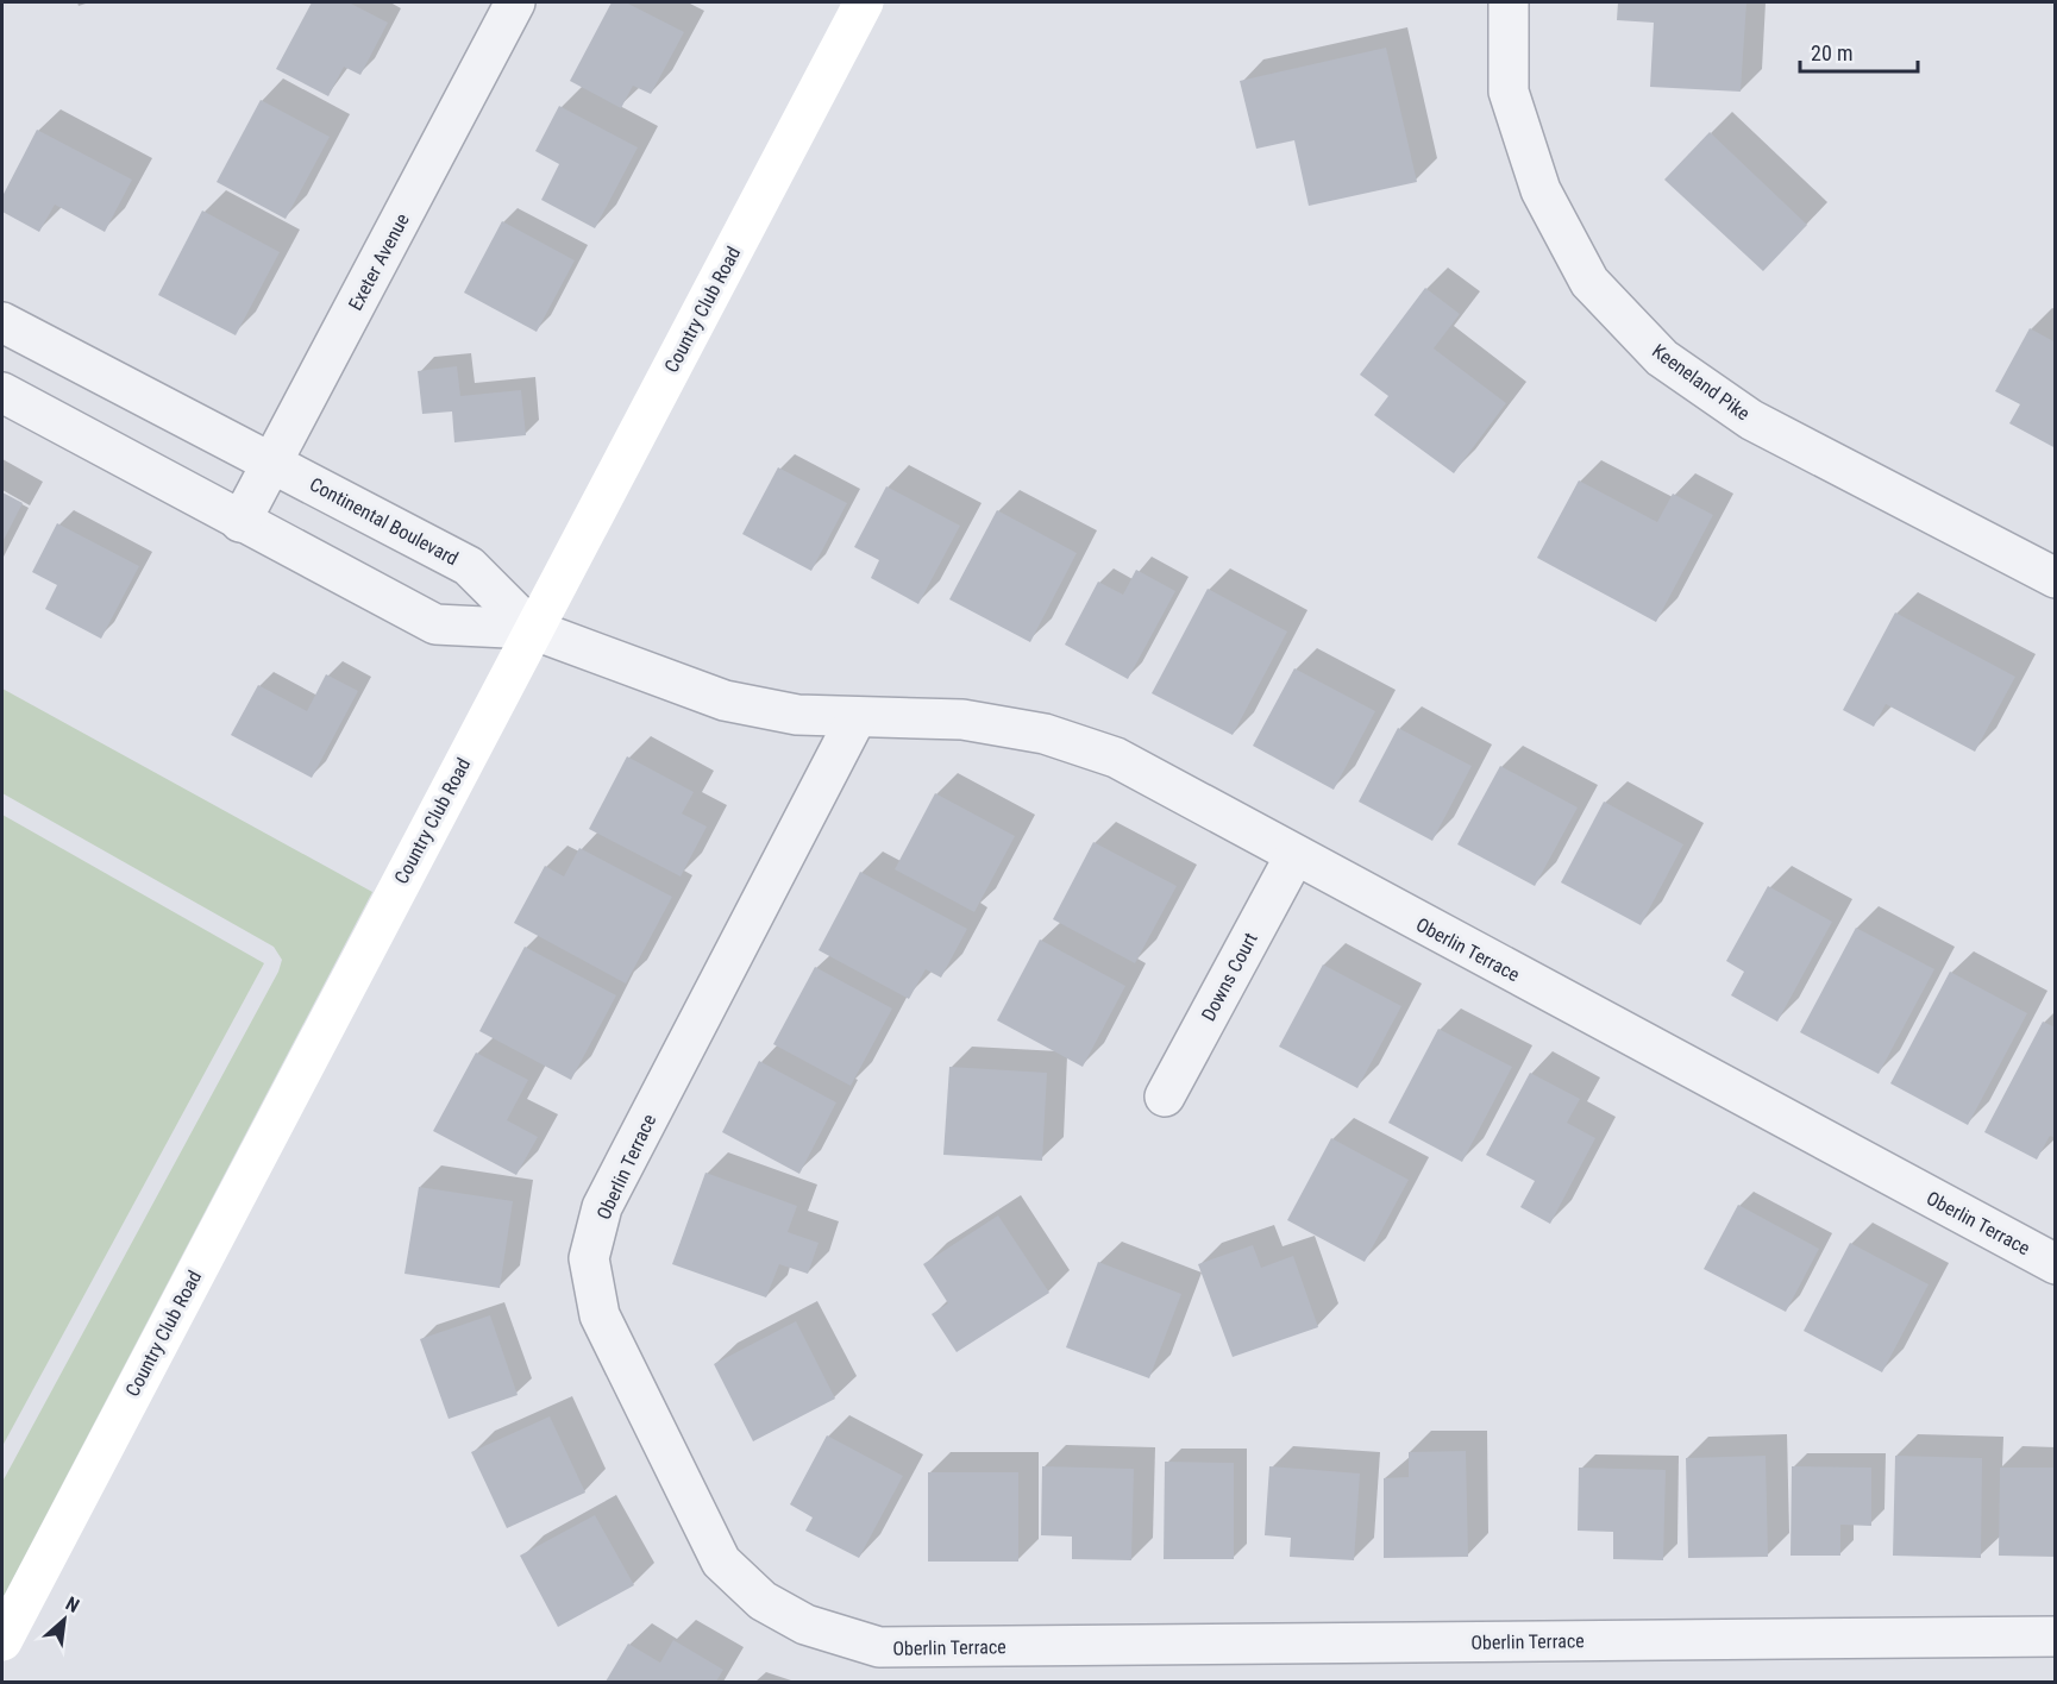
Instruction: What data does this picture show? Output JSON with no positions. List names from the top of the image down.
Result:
{
  "streets": {
    "main road": ["Country Club Road"],
    "street": [
      "Exeter Avenue",
      "Keeneland Pike",
      "Continental Boulevard",
      "Oberlin Terrace",
      "Downs Court"
    ]
  },
  "crossings": [
    ["Exeter Avenue", "Continental Boulevard"],
    ["Country Club Road", "Continental Boulevard"],
    ["Country Club Road", "Oberlin Terrace"],
    ["Continental Boulevard", "Oberlin Terrace"],
    ["Oberlin Terrace", "Downs Court"]
  ],
  "scale_bar": "20 m",
  "north": "top right"
}
